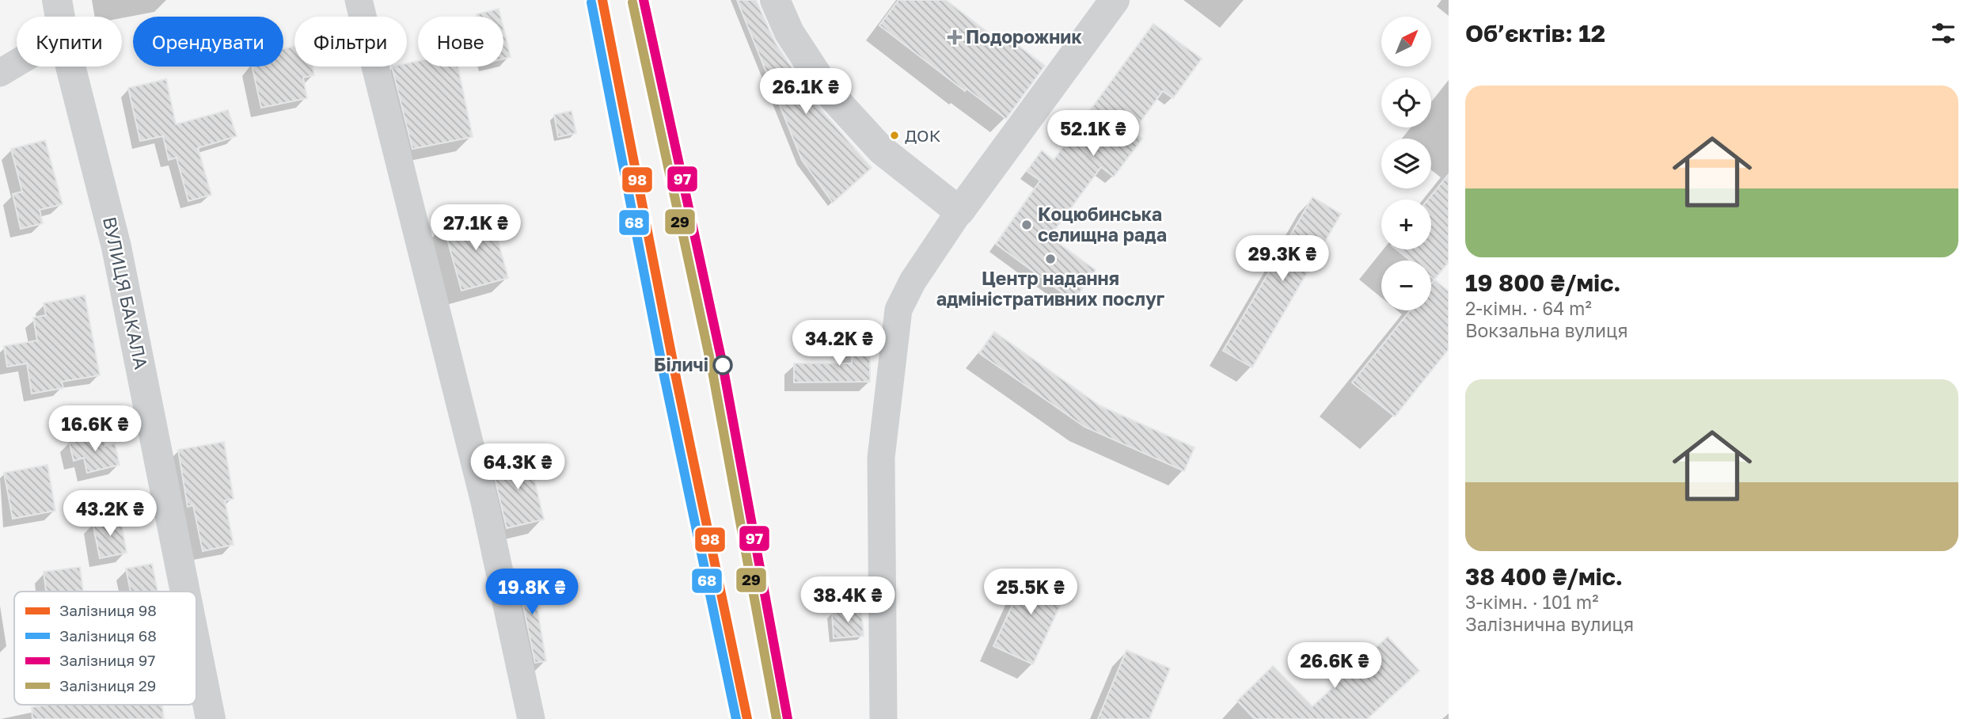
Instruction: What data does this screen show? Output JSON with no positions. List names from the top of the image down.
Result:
{
  "streets": {
    "street": ["ВУЛИЦЯ БАКАЛА"]
  },
  "places": {
    "health": ["Подорожник"],
    "other": [
      "ДОК",
      "Коцюбинська селищна рада",
      "Центр надання адміністративних послуг",
      "Біличі"
    ]
  },
  "lines": [
    "rail line 98",
    "rail line 97",
    "rail line 68",
    "rail line 29"
  ],
  "legend": [
    "Залізниця 98",
    "Залізниця 68",
    "Залізниця 97",
    "Залізниця 29"
  ],
  "north": "top right",
  "page": {
    "heading": "Об’єктів: 12",
    "map_buttons": ["+", "−"],
    "chip": [
      "Купити",
      "Орендувати",
      "Фільтри",
      "Нове"
    ],
    "list": [
      {
        "name": "19 800 ₴/міс.",
        "note": "2-кімн. · 64 m² · Вокзальна вулиця"
      },
      {
        "name": "38 400 ₴/міс.",
        "note": "3-кімн. · 101 m² · Залізнична вулиця"
      }
    ],
    "price": [
      "26.1K ₴",
      "52.1K ₴",
      "27.1K ₴",
      "29.3K ₴",
      "34.2K ₴",
      "16.6K ₴",
      "64.3K ₴",
      "43.2K ₴",
      "19.8K ₴",
      "25.5K ₴",
      "38.4K ₴",
      "26.6K ₴"
    ]
  }
}
